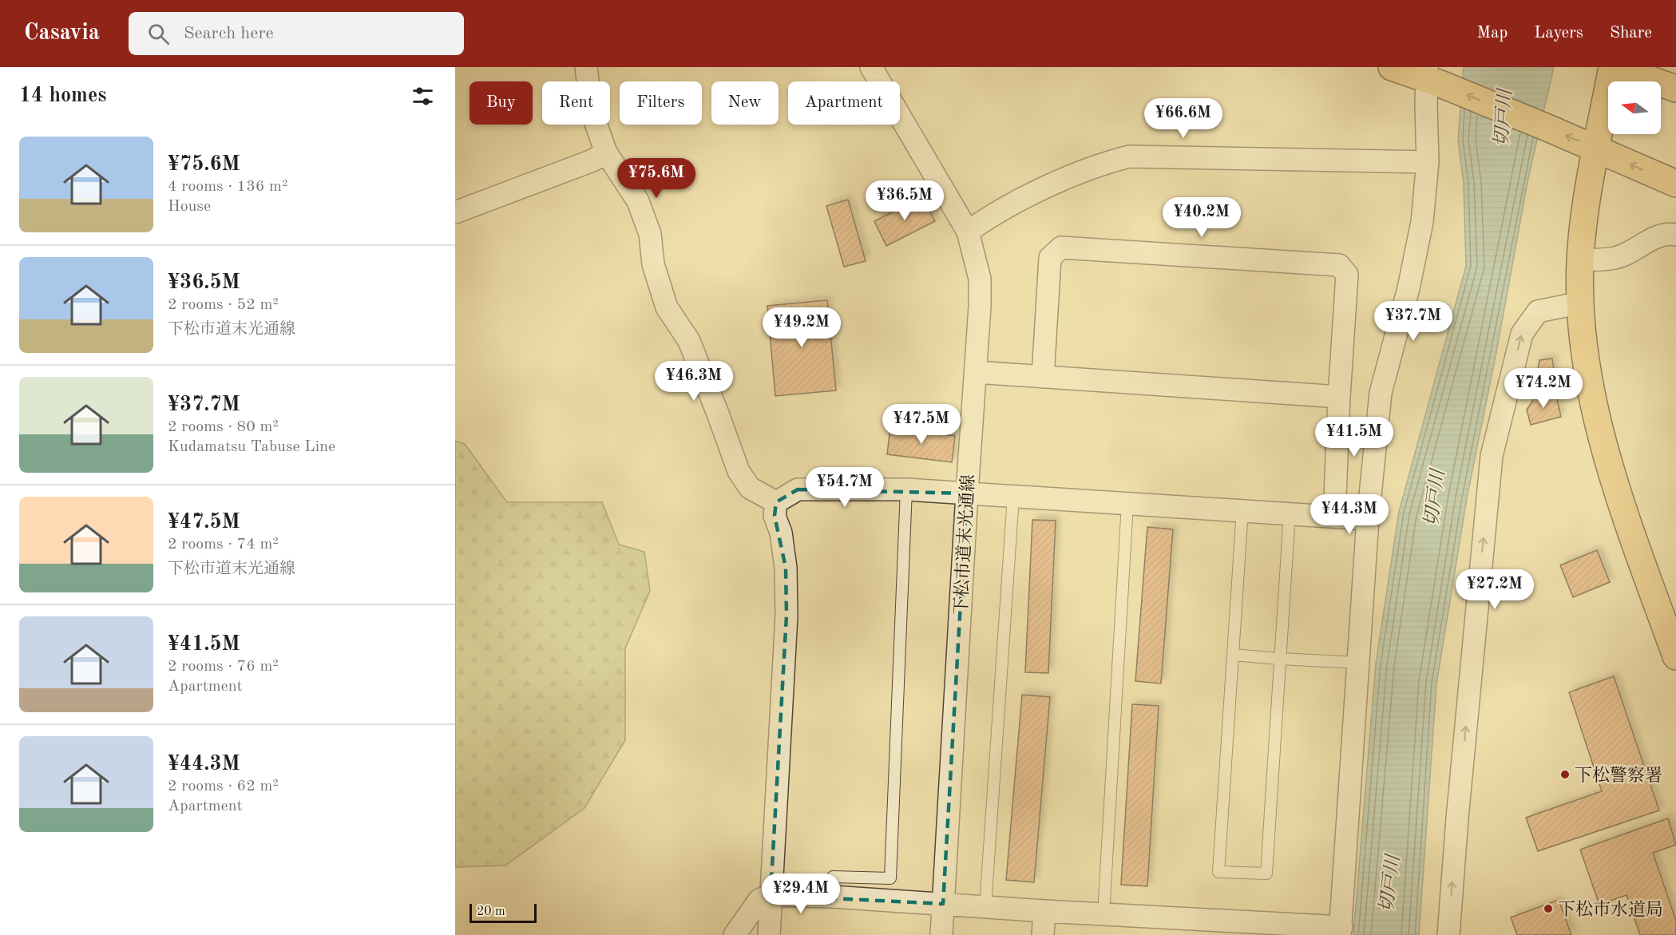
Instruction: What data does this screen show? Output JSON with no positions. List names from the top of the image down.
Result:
{
  "streets": {
    "street": ["下松市道末光通線"]
  },
  "water": ["切戸川"],
  "places": ["下松警察署", "下松市水道局"],
  "scale_bar": "20 m",
  "north": "left",
  "page": {
    "header": "Casavia",
    "search": "Search here",
    "nav": ["Map", "Layers", "Share"],
    "heading": "14 homes",
    "chip": [
      "Buy",
      "Rent",
      "Filters",
      "New",
      "Apartment"
    ],
    "price": [
      "¥66.6M",
      "¥75.6M",
      "¥36.5M",
      "¥40.2M",
      "¥37.7M",
      "¥49.2M",
      "¥46.3M",
      "¥74.2M",
      "¥47.5M",
      "¥41.5M",
      "¥54.7M",
      "¥44.3M",
      "¥27.2M",
      "¥29.4M"
    ],
    "list": [
      {
        "name": "¥75.6M",
        "note": "4 rooms · 136 m² · House"
      },
      {
        "name": "¥36.5M",
        "note": "2 rooms · 52 m² · 下松市道末光通線"
      },
      {
        "name": "¥37.7M",
        "note": "2 rooms · 80 m² · Kudamatsu Tabuse Line"
      },
      {
        "name": "¥47.5M",
        "note": "2 rooms · 74 m² · 下松市道末光通線"
      },
      {
        "name": "¥41.5M",
        "note": "2 rooms · 76 m² · Apartment"
      },
      {
        "name": "¥44.3M",
        "note": "2 rooms · 62 m² · Apartment"
      }
    ],
    "scale": "20 m"
  }
}
